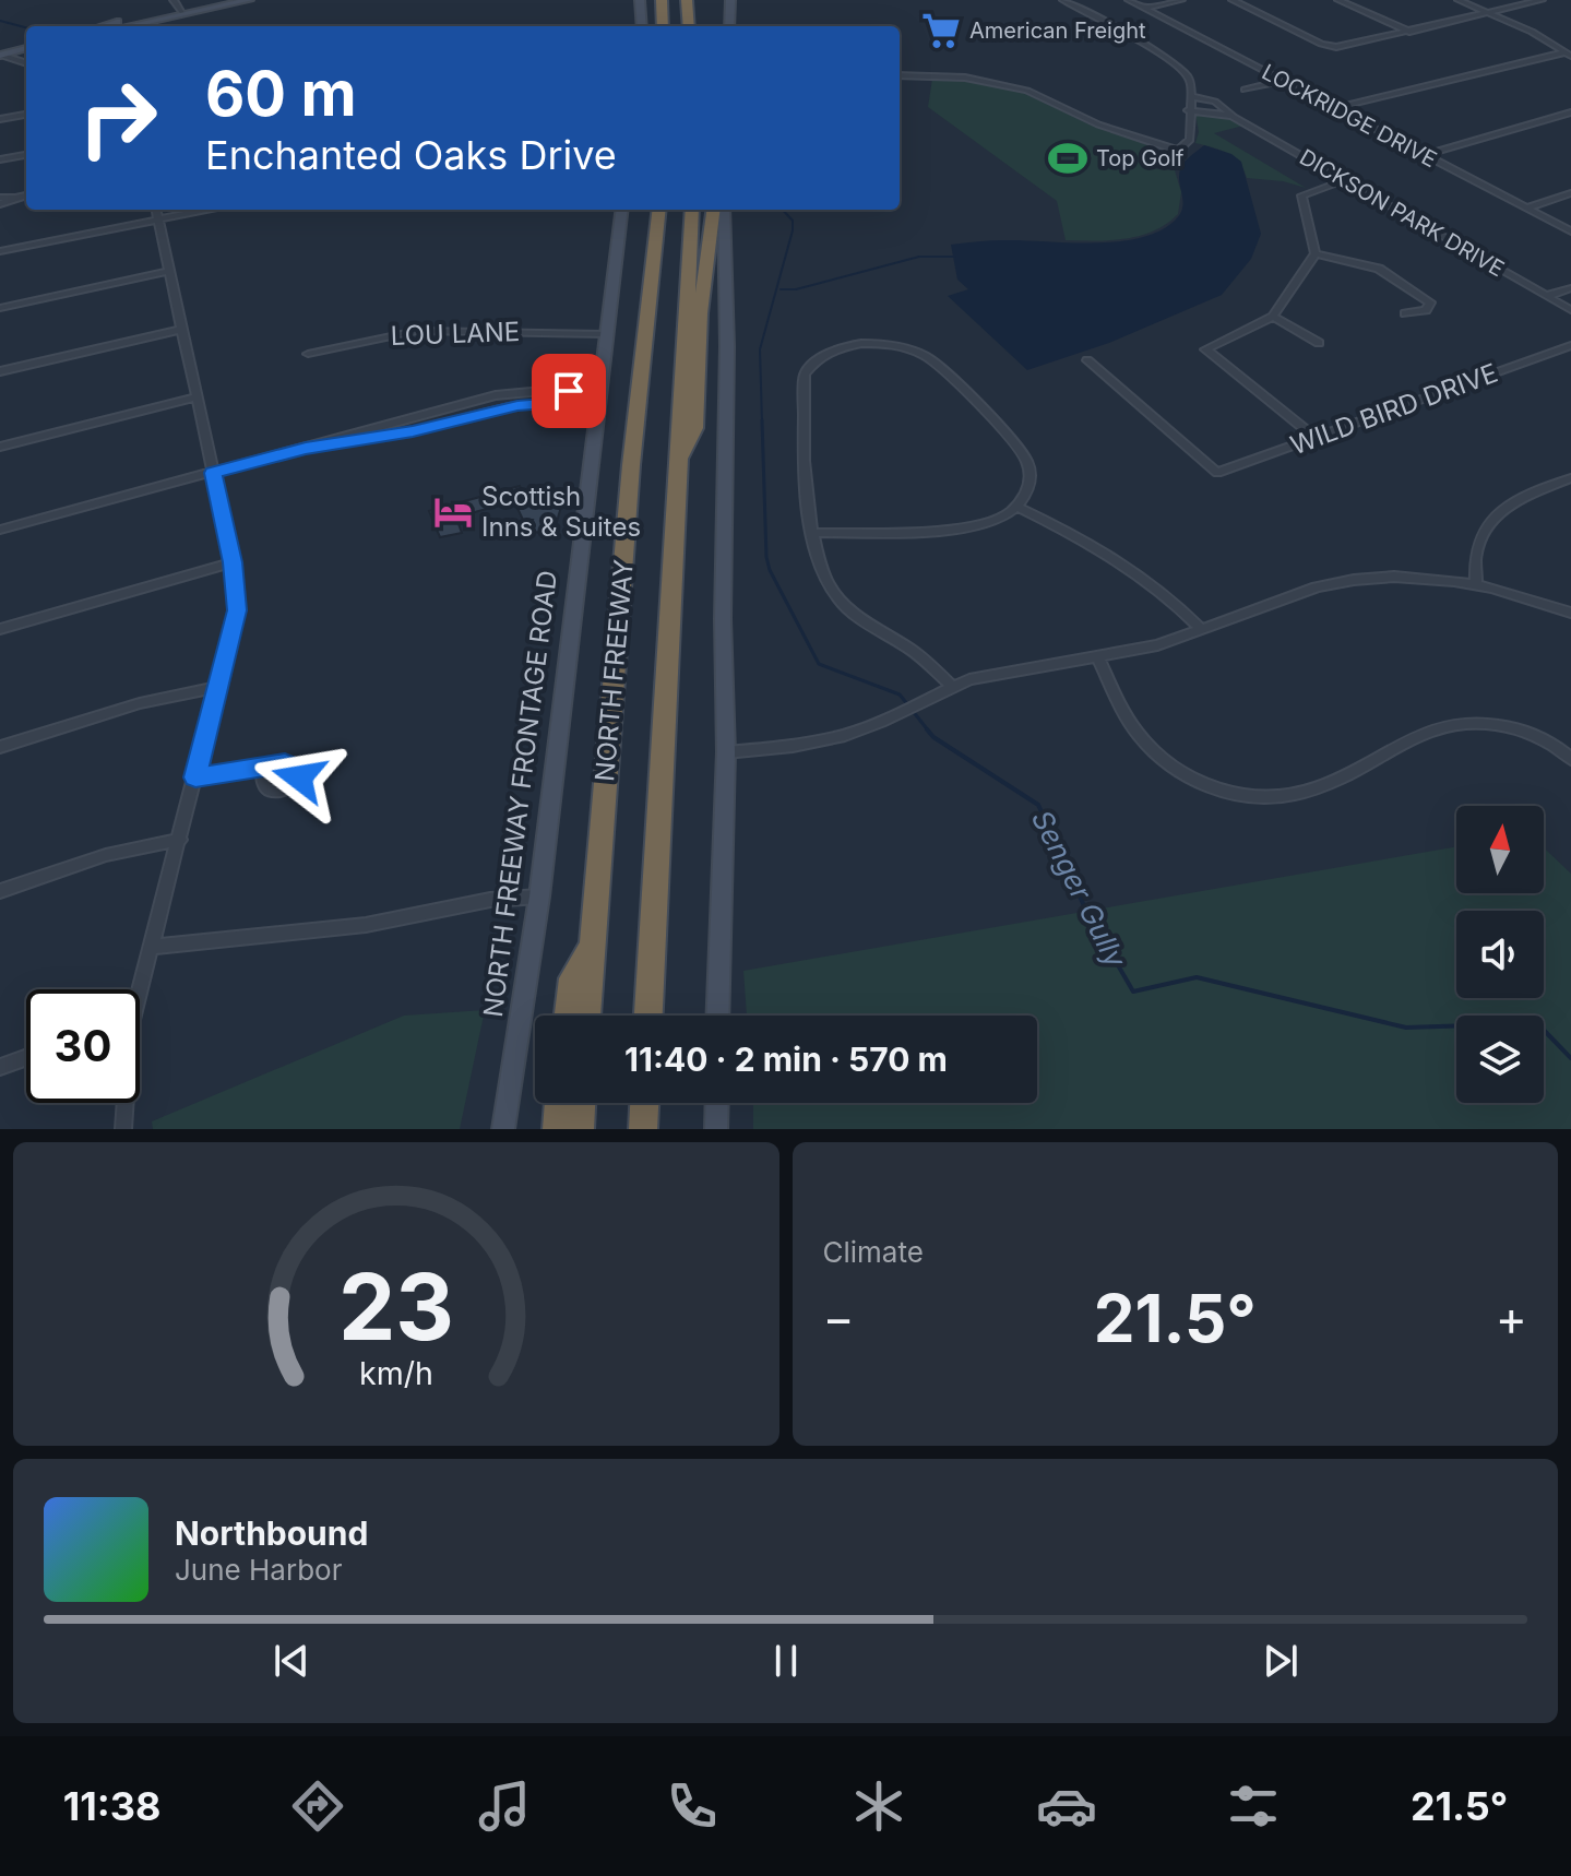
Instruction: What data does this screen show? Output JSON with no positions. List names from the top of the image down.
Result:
{
  "streets": {
    "highway": ["NORTH FREEWAY"],
    "main road": ["NORTH FREEWAY FRONTAGE ROAD"],
    "street": [
      "LOCKRIDGE DRIVE",
      "DICKSON PARK DRIVE",
      "LOU LANE",
      "WILD BIRD DRIVE"
    ]
  },
  "crossings": [
    ["LOU LANE", "NORTH FREEWAY FRONTAGE ROAD"]
  ],
  "water": ["Senger Gully"],
  "places": {
    "supermarket": ["American Freight"],
    "sports": ["Top Golf"],
    "hotel": ["Scottish Inns & Suites"]
  },
  "north": "top",
  "page": {
    "turn": ["60 m", "Enchanted Oaks Drive"],
    "limit": "30",
    "trip": "11:40 · 2 min · 570 m",
    "tile": "Climate",
    "heat": ["−", "21.5°", "+"],
    "song": ["Northbound", "June Harbor"],
    "tabs": ["11:38", "21.5°"],
    "gauge": ["23", "km/h"]
  }
}
